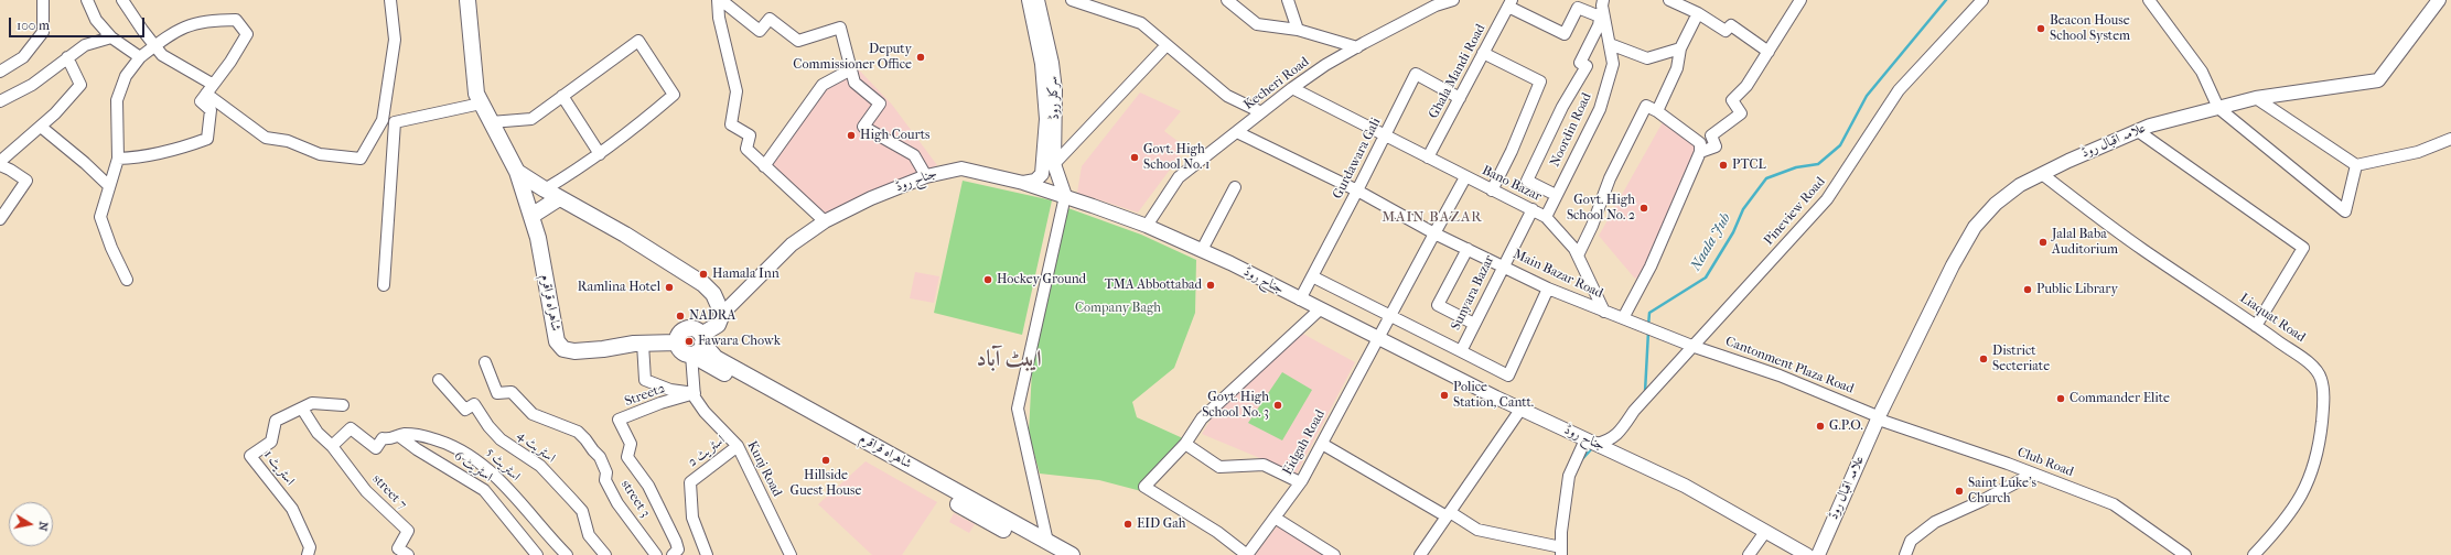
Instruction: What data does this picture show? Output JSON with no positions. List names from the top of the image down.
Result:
{
  "streets": {
    "highway": ["شاہراہ قراقرم"],
    "main road": ["سرکلر روڈ", "علامہ اقبال روڈ", "جناح روڈ"],
    "street": [
      "Ghala Mandi Road",
      "Kecheri Road",
      "Noordin Road",
      "Gurdawara Gali",
      "Bano Bazar",
      "Pineview Road",
      "Main Bazar Road",
      "Sunyara Bazar",
      "Liaquat Road",
      "Cantonment Plaza Road",
      "Street2",
      "Eidgah Road",
      "اسٹریٹ 4",
      "اسٹریٹ 2",
      "Club Road",
      "اسٹریٹ 5",
      "اسٹریٹ 6",
      "اسٹریٹ 1",
      "Kunj Road",
      "street 7",
      "street 3"
    ]
  },
  "crossings": [
    ["Ghala Mandi Road", "Gurdawara Gali"],
    ["Ghala Mandi Road", "Bano Bazar"],
    ["Kecheri Road", "جناح روڈ"],
    ["Kecheri Road", "Bano Bazar"],
    ["Kecheri Road", "Main Bazar Road"],
    ["سرکلر روڈ", "جناح روڈ"],
    ["Noordin Road", "Bano Bazar"],
    ["علامہ اقبال روڈ", "Liaquat Road"],
    ["علامہ اقبال روڈ", "Cantonment Plaza Road"],
    ["علامہ اقبال روڈ", "Club Road"],
    ["Gurdawara Gali", "جناح روڈ"],
    ["Gurdawara Gali", "Bano Bazar"],
    ["Gurdawara Gali", "Main Bazar Road"],
    ["جناح روڈ", "شاہراہ قراقرم"],
    ["جناح روڈ", "Eidgah Road"],
    ["Bano Bazar", "Sunyara Bazar"],
    ["Pineview Road", "Main Bazar Road"],
    ["Pineview Road", "Cantonment Plaza Road"],
    ["Main Bazar Road", "Sunyara Bazar"],
    ["Main Bazar Road", "Cantonment Plaza Road"],
    ["شاہراہ قراقرم", "Street2"],
    ["شاہراہ قراقرم", "Kunj Road"],
    ["Cantonment Plaza Road", "Club Road"],
    ["Street2", "Kunj Road"],
    ["اسٹریٹ 2", "Kunj Road"],
    ["اسٹریٹ 5", "اسٹریٹ 6"],
    ["اسٹریٹ 5", "street 7"]
  ],
  "districts": ["MAIN BAZAR", "ایبٹ آباد"],
  "water": ["Naala Jub"],
  "parks": ["Company Bagh"],
  "places": [
    "Beacon House School System",
    "Deputy Commissioner Office",
    "High Courts",
    "Govt. High School No. 1",
    "PTCL",
    "Govt. High School No. 2",
    "Jalal Baba Auditorium",
    "Hamala Inn",
    "Hockey Ground",
    "TMA Abbottabad",
    "Ramlina Hotel",
    "Public Library",
    "NADRA",
    "Fawara Chowk",
    "District Secteriate",
    "Police Station, Cantt.",
    "Commander Elite",
    "Govt. High School No. 3",
    "G.P.O.",
    "Hillside Guest House",
    "Saint Luke's Church",
    "EID Gah"
  ],
  "scale_bar": "100 m",
  "north": "right"
}
